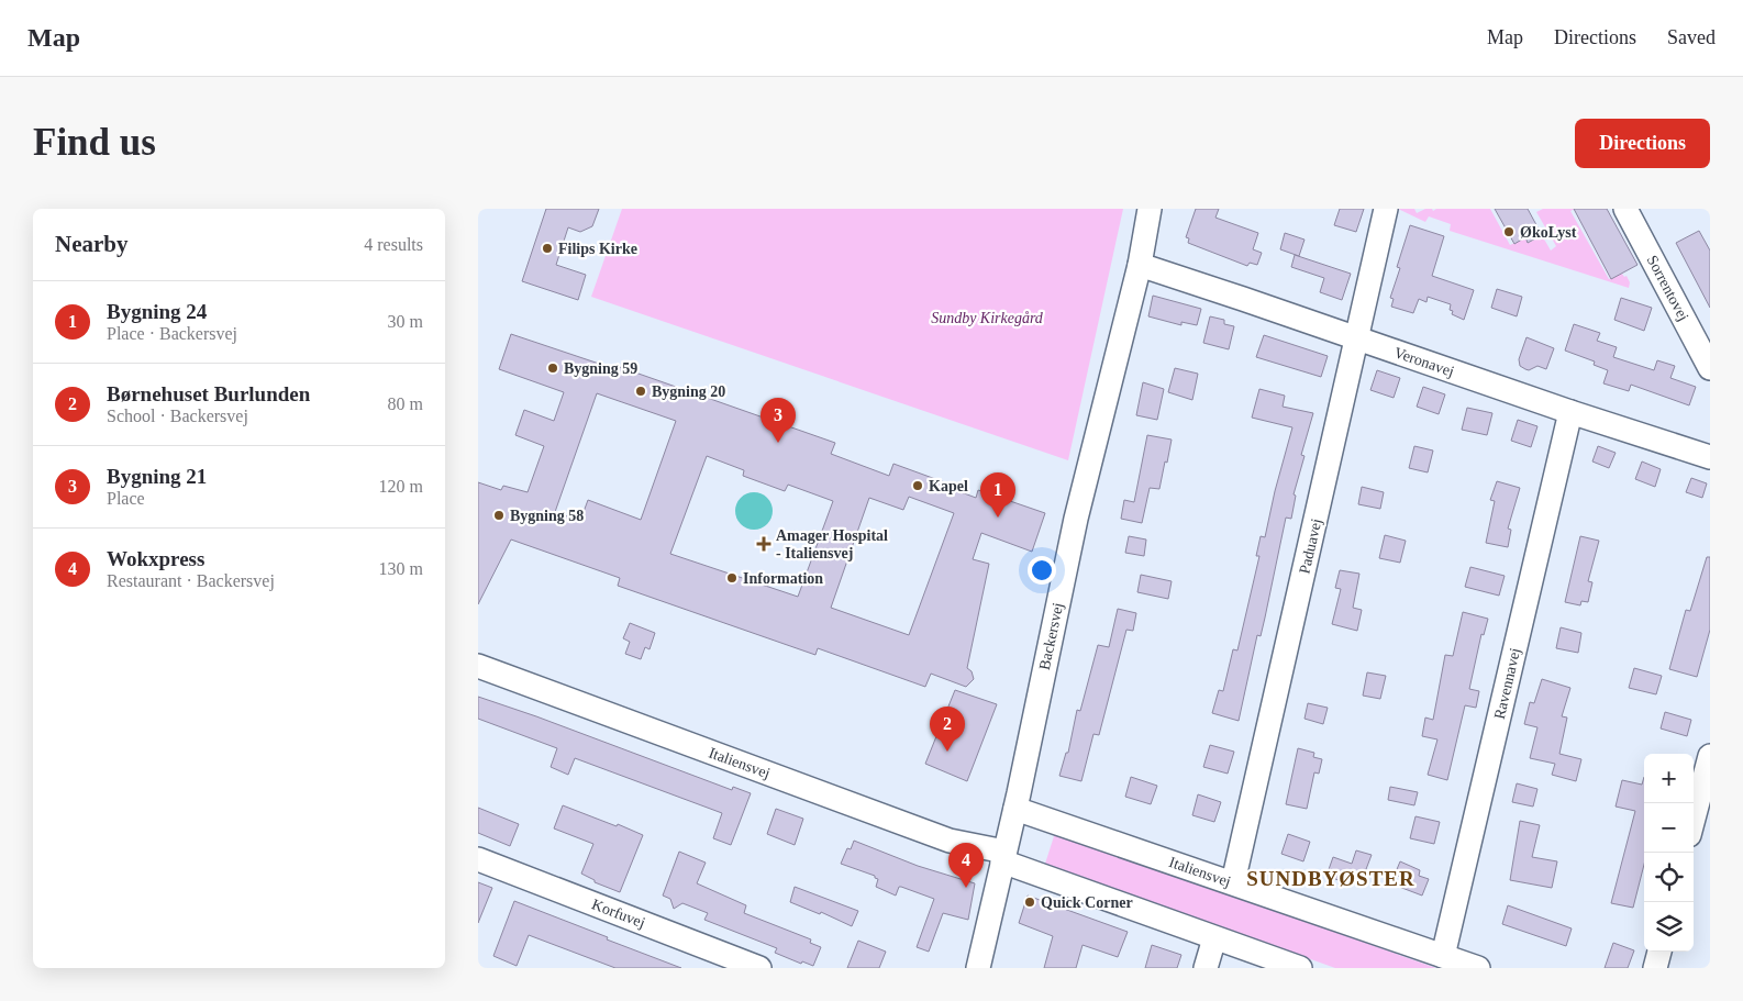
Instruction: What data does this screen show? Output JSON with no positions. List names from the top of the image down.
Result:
{
  "streets": {
    "street": [
      "Sorrentovej",
      "Veronavej",
      "Paduavej",
      "Backersvej",
      "Ravennavej",
      "Italiensvej",
      "Korfuvej"
    ]
  },
  "crossings": [
    ["Veronavej", "Paduavej"],
    ["Veronavej", "Backersvej"],
    ["Veronavej", "Ravennavej"],
    ["Paduavej", "Italiensvej"],
    ["Backersvej", "Italiensvej"],
    ["Ravennavej", "Italiensvej"]
  ],
  "districts": ["SUNDBYØSTER"],
  "parks": ["Sundby Kirkegård"],
  "places": {
    "other": [
      "ØkoLyst",
      "Filips Kirke",
      "Bygning 59",
      "Bygning 20",
      "Kapel",
      "Bygning 58",
      "Information",
      "Quick Corner"
    ],
    "health": ["Amager Hospital - Italiensvej"]
  },
  "page": {
    "header": "Map",
    "nav": ["Map", "Directions", "Saved"],
    "buttons": "Directions",
    "title": "Find us",
    "heading": ["Nearby", "4 results"],
    "list": [
      {
        "mark": "1",
        "name": "Bygning 24",
        "note": "Place · Backersvej",
        "value": "30 m"
      },
      {
        "mark": "2",
        "name": "Børnehuset Burlunden",
        "note": "School · Backersvej",
        "value": "80 m"
      },
      {
        "mark": "3",
        "name": "Bygning 21",
        "note": "Place",
        "value": "120 m"
      },
      {
        "mark": "4",
        "name": "Wokxpress",
        "note": "Restaurant · Backersvej",
        "value": "130 m"
      }
    ],
    "pins": [
      "3",
      "1",
      "2",
      "4"
    ],
    "map_buttons": ["+", "−"]
  }
}
